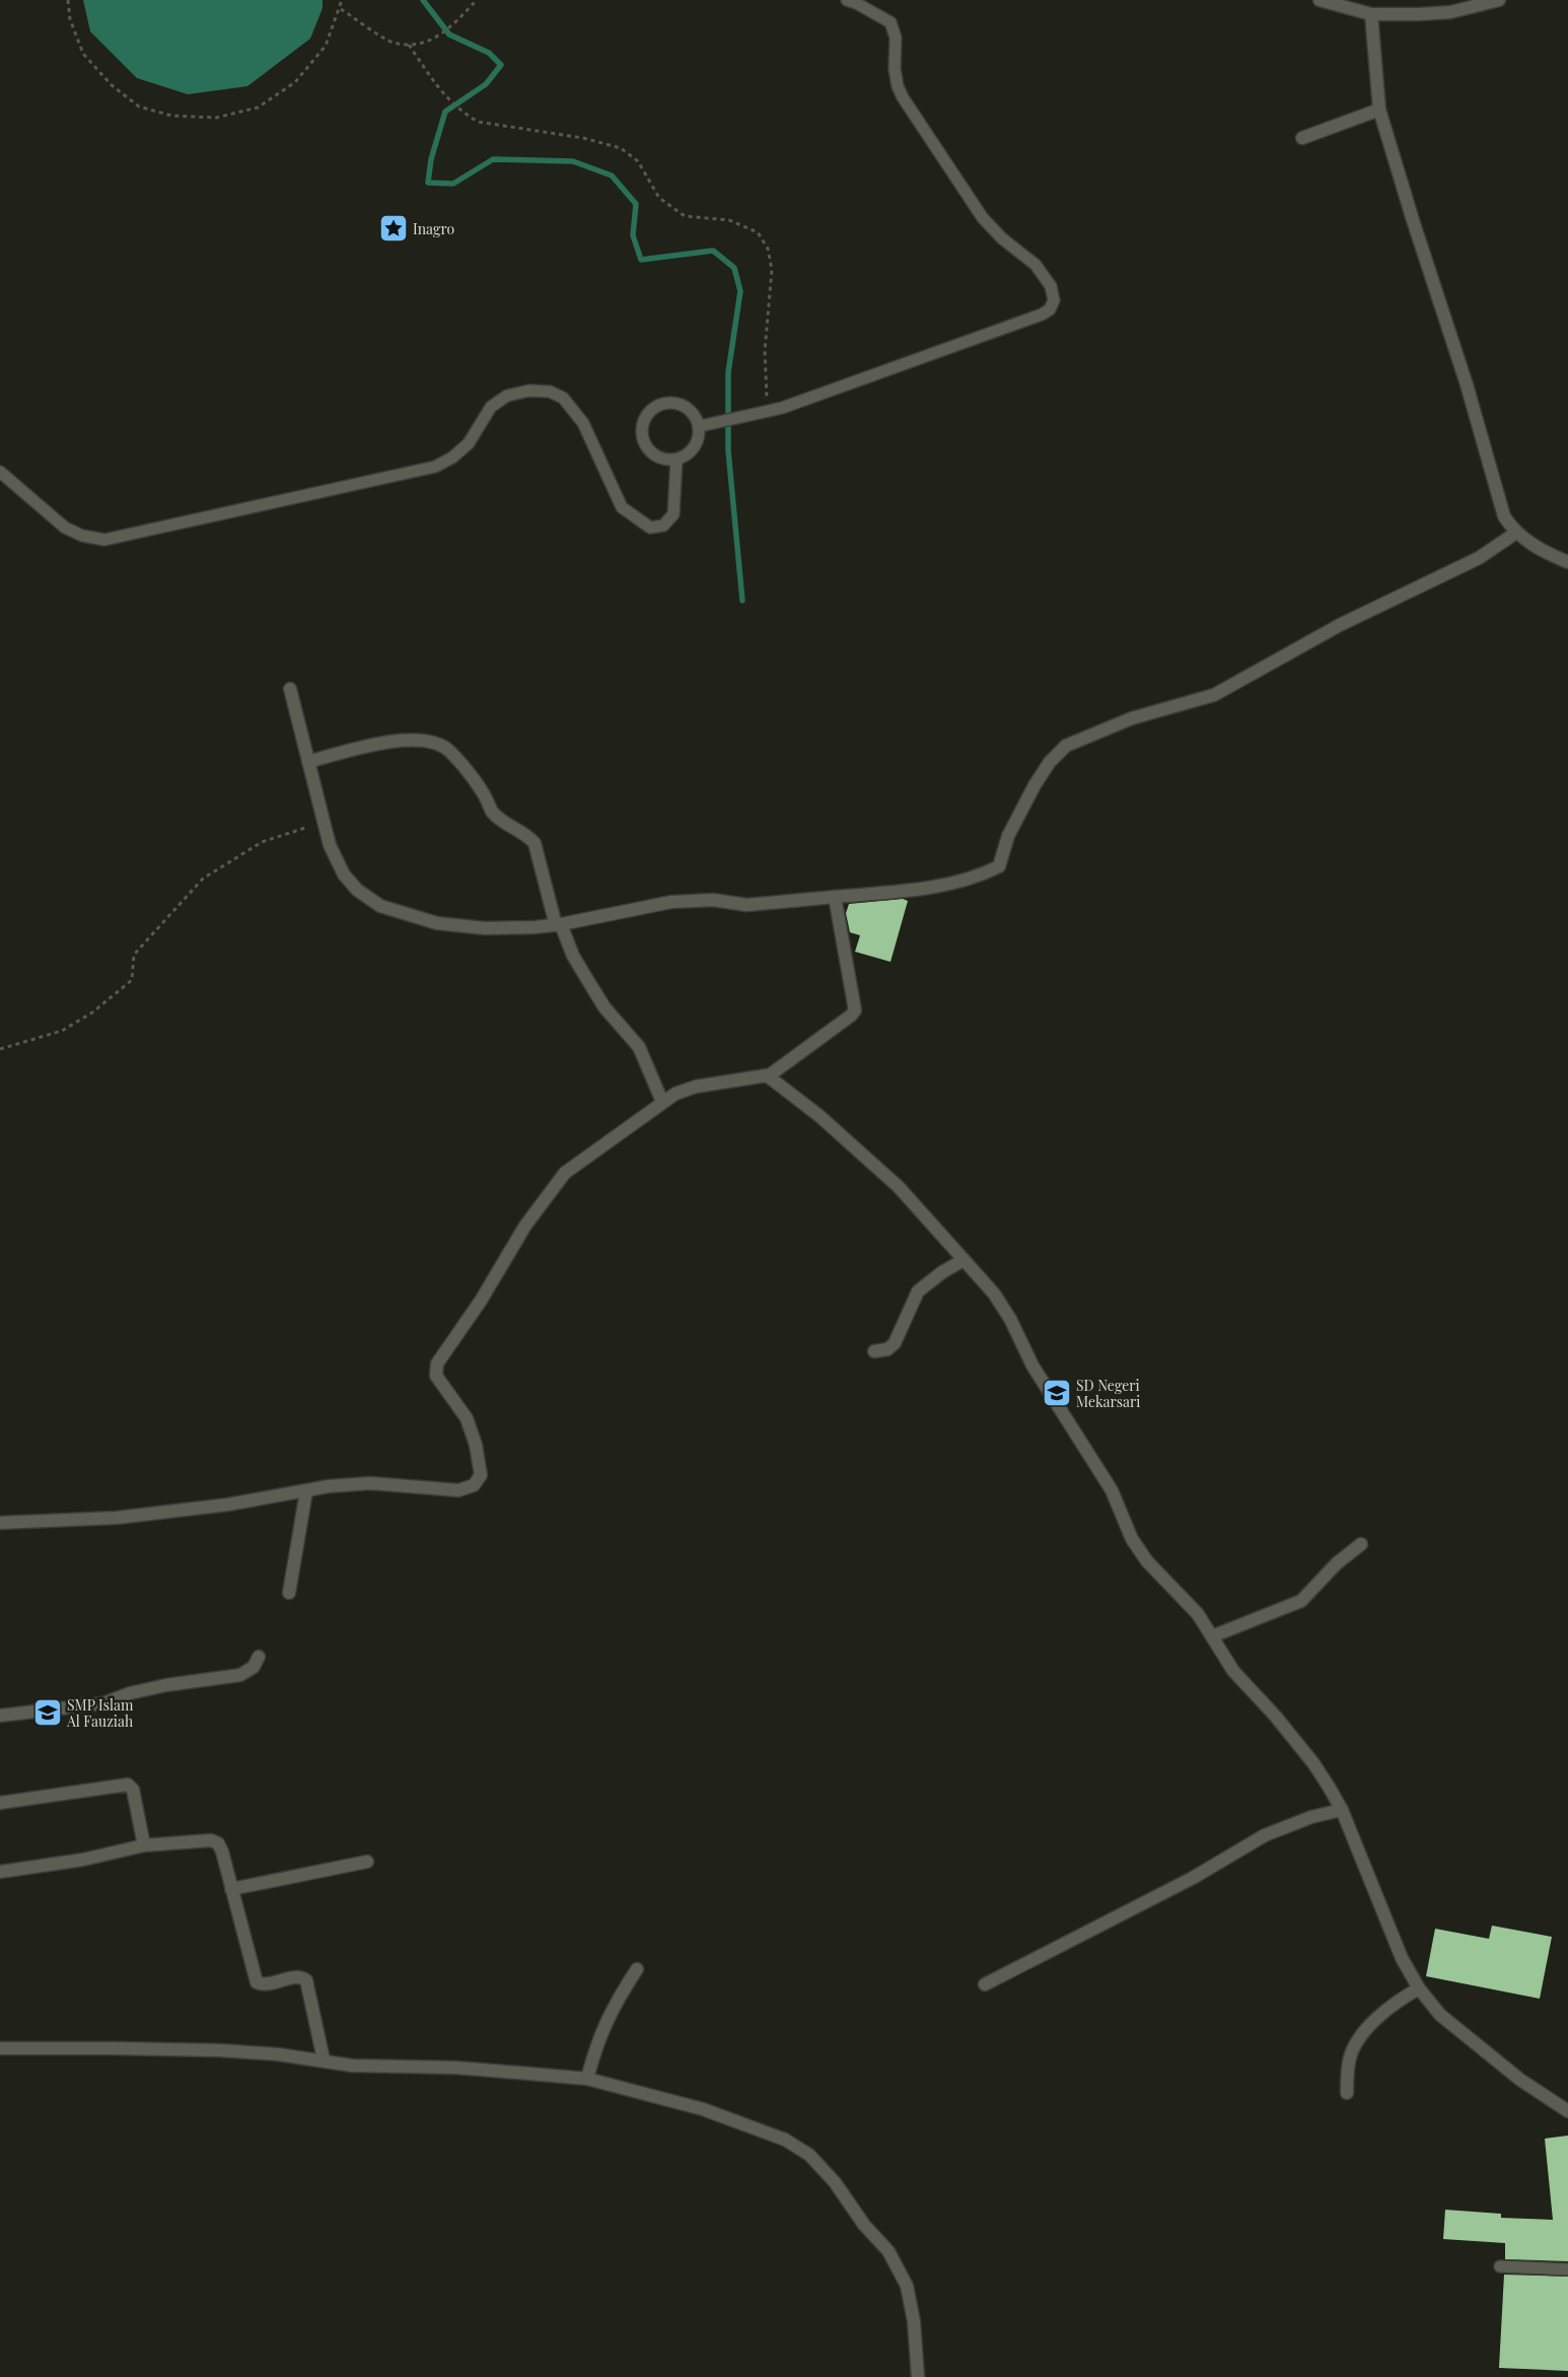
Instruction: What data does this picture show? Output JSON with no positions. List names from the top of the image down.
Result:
{
  "places": {
    "place": ["Inagro"],
    "school or university": ["SD Negeri Mekarsari", "SMP Islam Al Fauziah"]
  }
}
